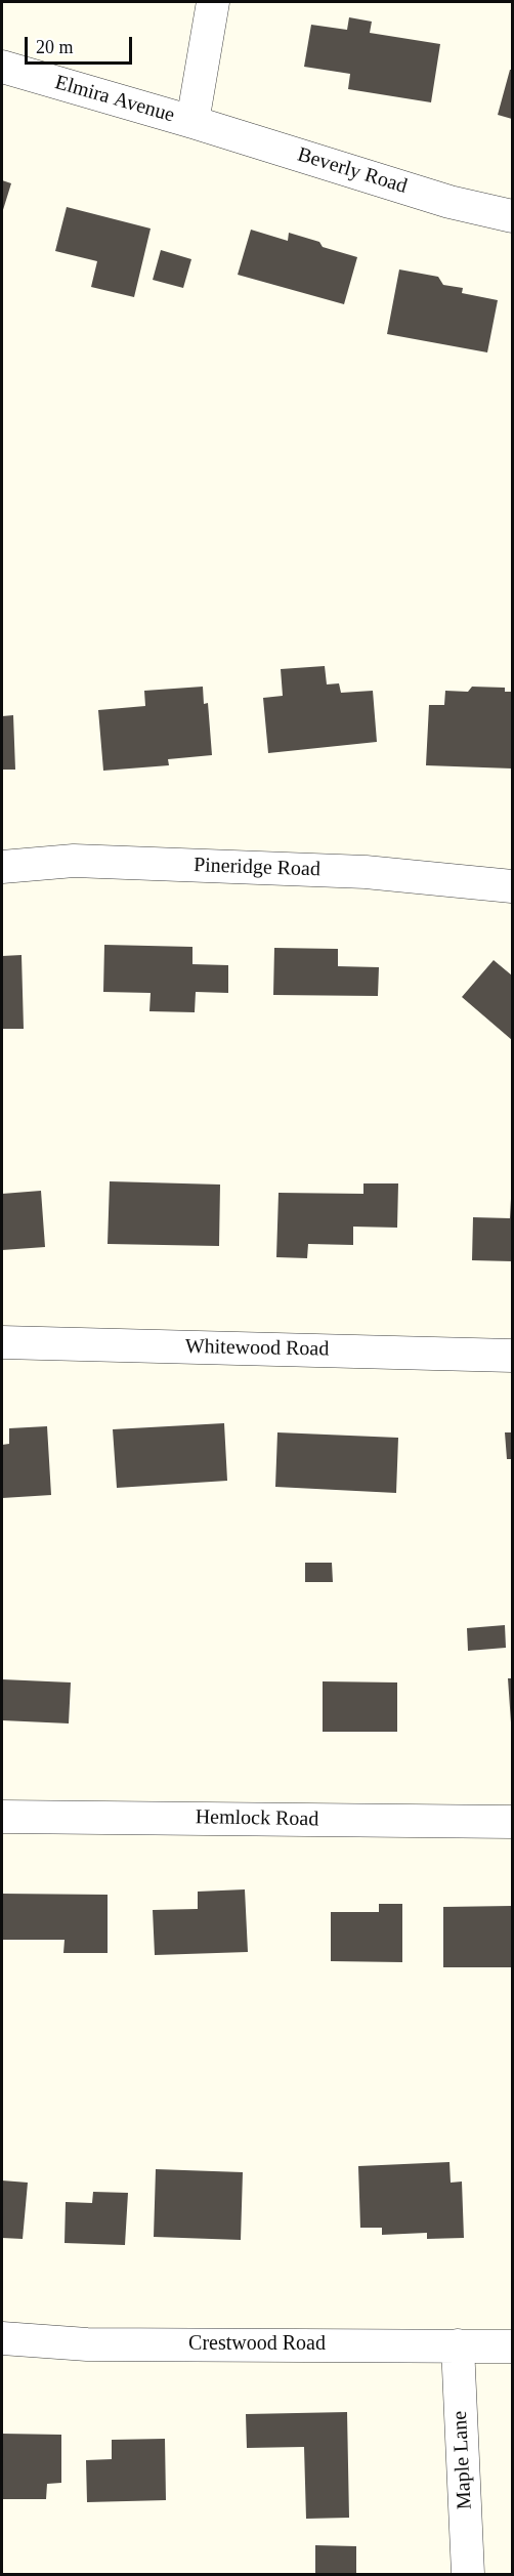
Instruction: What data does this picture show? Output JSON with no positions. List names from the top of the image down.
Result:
{
  "streets": {
    "street": [
      "Elmira Avenue",
      "Beverly Road",
      "Pineridge Road",
      "Whitewood Road",
      "Hemlock Road",
      "Crestwood Road",
      "Maple Lane"
    ]
  },
  "crossings": [
    ["Elmira Avenue", "Beverly Road"],
    ["Crestwood Road", "Maple Lane"]
  ],
  "scale_bar": "20 m"
}
